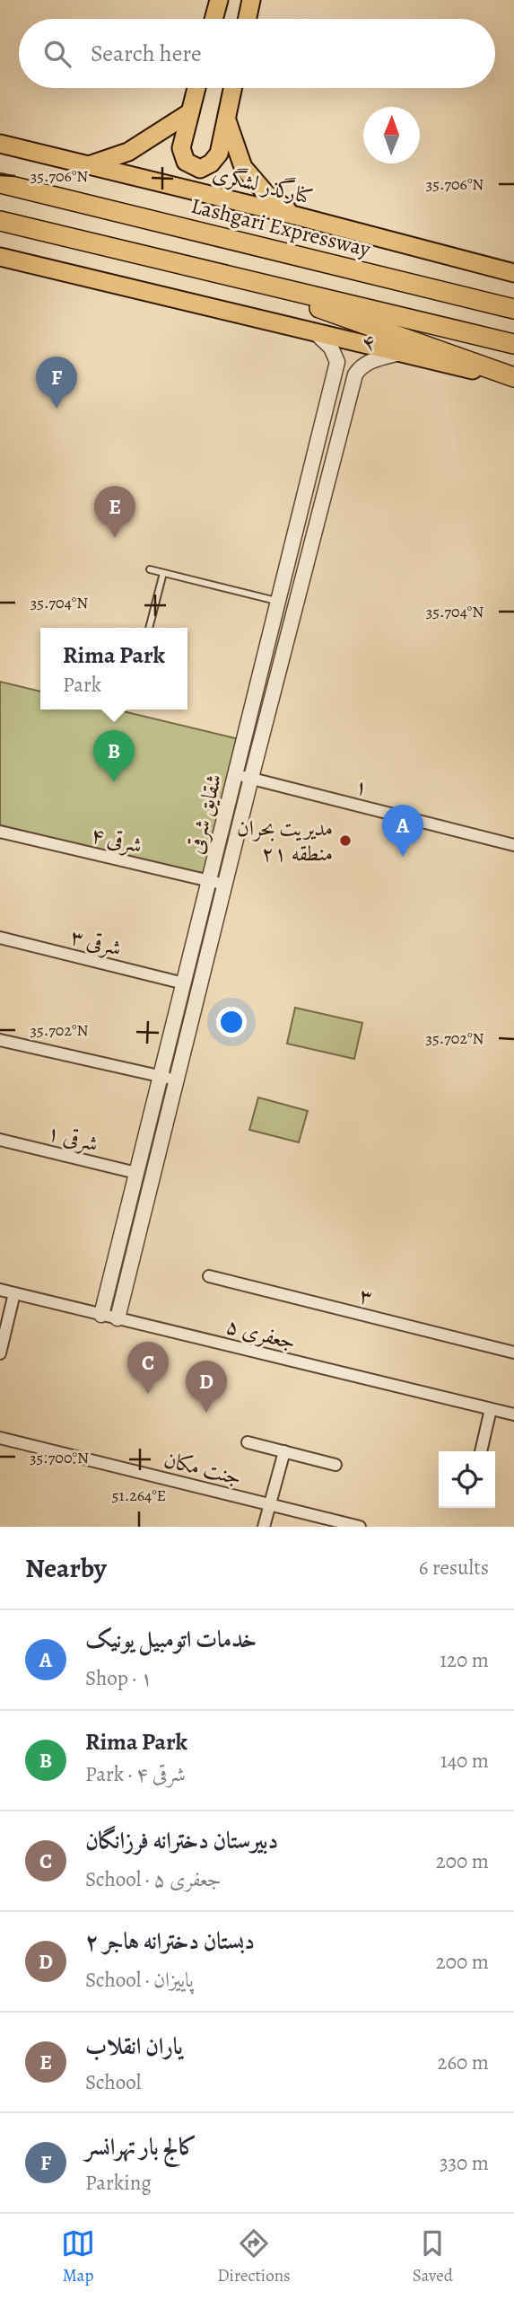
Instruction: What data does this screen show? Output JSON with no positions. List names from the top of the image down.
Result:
{
  "streets": {
    "highway": ["Lashgari Expressway"],
    "main road": ["کنارگذر لشگری"],
    "street": [
      "۴",
      "۱",
      "شقایق شرقی",
      "۴ شرقی",
      "۳ شرقی",
      "۱ شرقی",
      "۳",
      "جعفری ۵",
      "جنت مکان"
    ]
  },
  "crossings": [
    ["۴", "شقایق شرقی"],
    ["۱", "شقایق شرقی"],
    ["شقایق شرقی", "۴ شرقی"],
    ["شقایق شرقی", "۳ شرقی"],
    ["شقایق شرقی", "۱ شرقی"],
    ["شقایق شرقی", "جعفری ۵"]
  ],
  "places": ["مدیریت بحران منطقه ۲۱"],
  "north": "top",
  "page": {
    "search": "Search here",
    "pins": [
      "F",
      "E",
      "B",
      "A",
      "C",
      "D"
    ],
    "popup": ["Rima Park", "Park"],
    "heading": ["Nearby", "6 results"],
    "list": [
      {
        "mark": "A",
        "name": "خدمات اتومبیل یونیک",
        "note": "Shop · ۱",
        "value": "120 m"
      },
      {
        "mark": "B",
        "name": "Rima Park",
        "note": "Park · ۴ شرقی",
        "value": "140 m"
      },
      {
        "mark": "C",
        "name": "دبیرستان دخترانه فرزانگان",
        "note": "School · جعفری ۵",
        "value": "200 m"
      },
      {
        "mark": "D",
        "name": "دبستان دخترانه هاجر ۲",
        "note": "School · پاییزان",
        "value": "200 m"
      },
      {
        "mark": "E",
        "name": "یاران انقلاب",
        "note": "School",
        "value": "260 m"
      },
      {
        "mark": "F",
        "name": "کالج بار تهرانسر",
        "note": "Parking",
        "value": "330 m"
      }
    ],
    "nav": ["Map", "Directions", "Saved"]
  },
  "coordinates": [
    "35.706°N",
    "35.704°N",
    "35.702°N",
    "35.700°N",
    "51.264°E"
  ]
}
